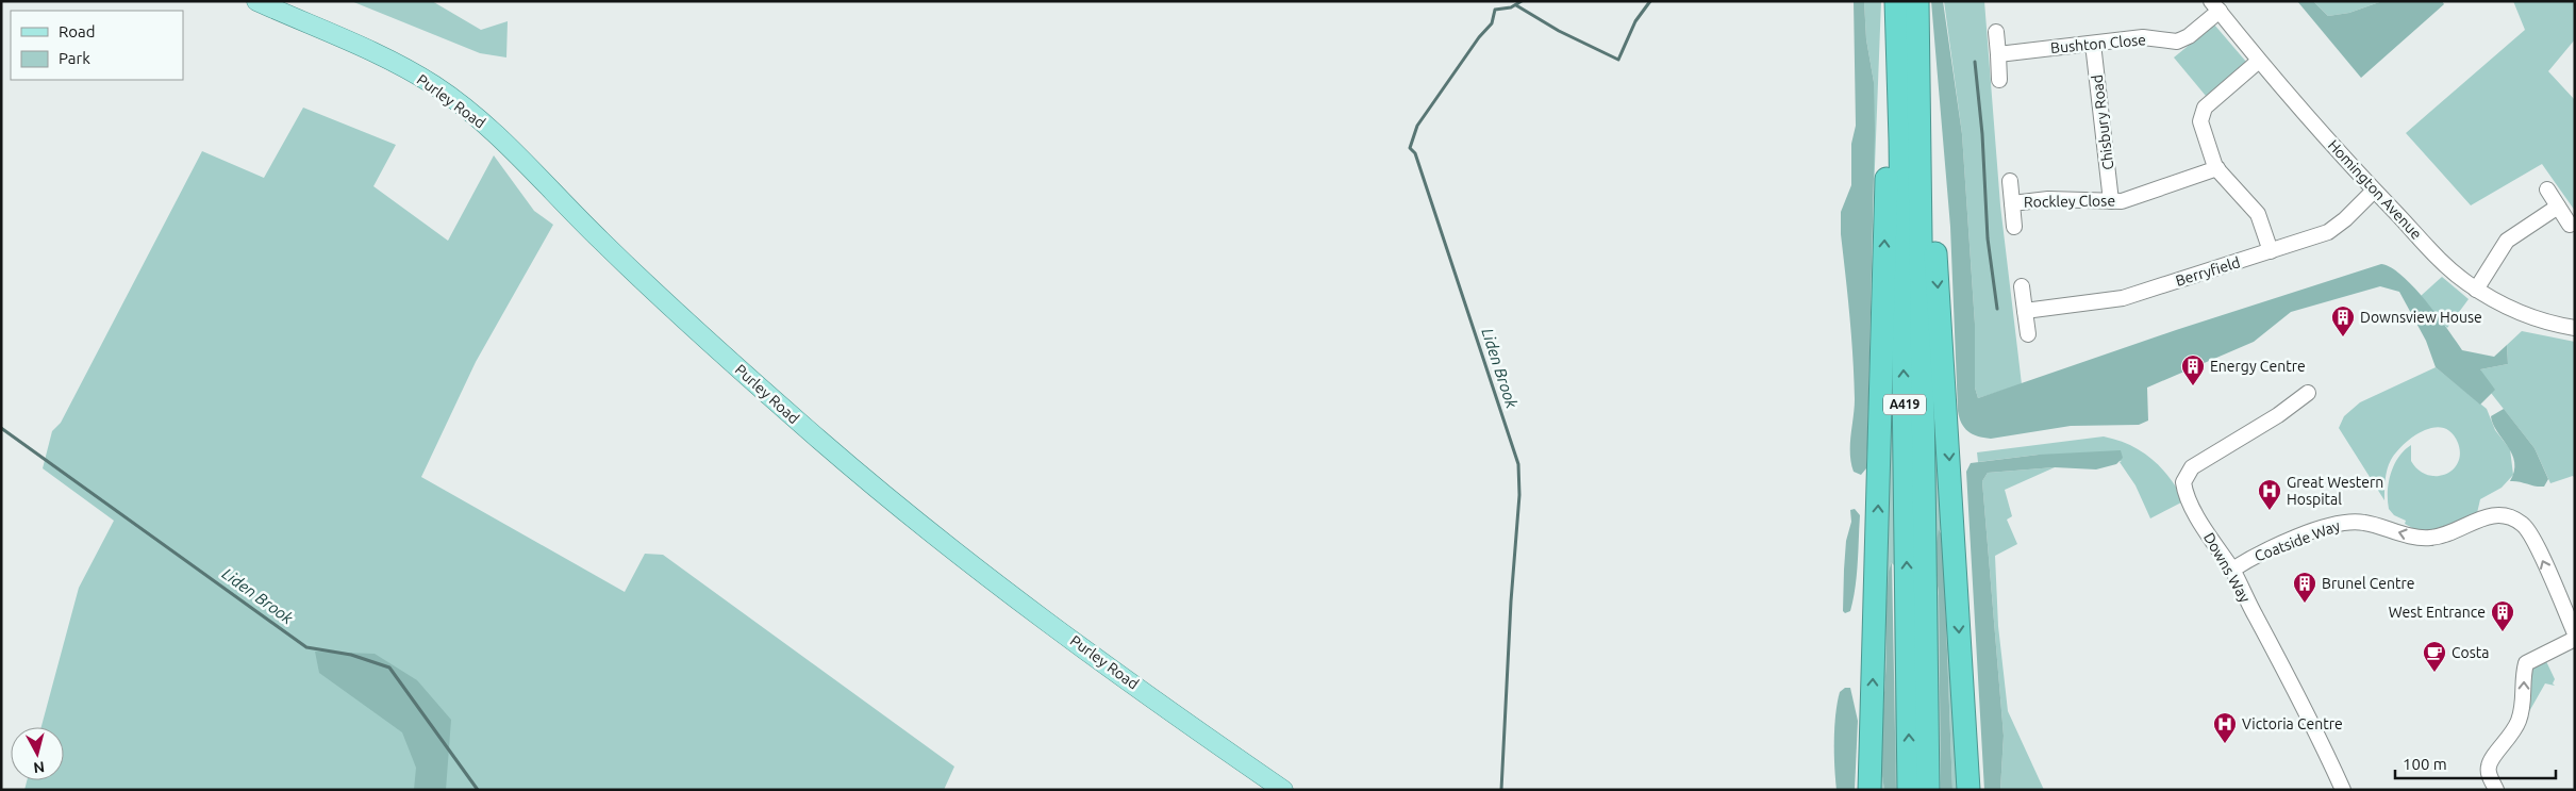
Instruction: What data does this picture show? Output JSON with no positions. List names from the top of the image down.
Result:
{
  "streets": {
    "highway": ["A419"],
    "main road": ["Purley Road"],
    "street": [
      "Bushton Close",
      "Chisbury Road",
      "Homington Avenue",
      "Rockley Close",
      "Berryfield",
      "Coatside Way",
      "Downs Way"
    ]
  },
  "crossings": [
    ["Bushton Close", "Chisbury Road"],
    ["Bushton Close", "Homington Avenue"],
    ["Chisbury Road", "Rockley Close"],
    ["Homington Avenue", "Berryfield"],
    ["Coatside Way", "Downs Way"]
  ],
  "one_way": ["Coatside Way"],
  "water": ["Liden Brook"],
  "places": {
    "building": [
      "Downsview House",
      "Energy Centre",
      "Brunel Centre",
      "West Entrance"
    ],
    "hospital": ["Great Western Hospital", "Victoria Centre"],
    "cafe": ["Costa"]
  },
  "legend": ["Road", "Park"],
  "scale_bar": "100 m",
  "north": "bottom"
}
